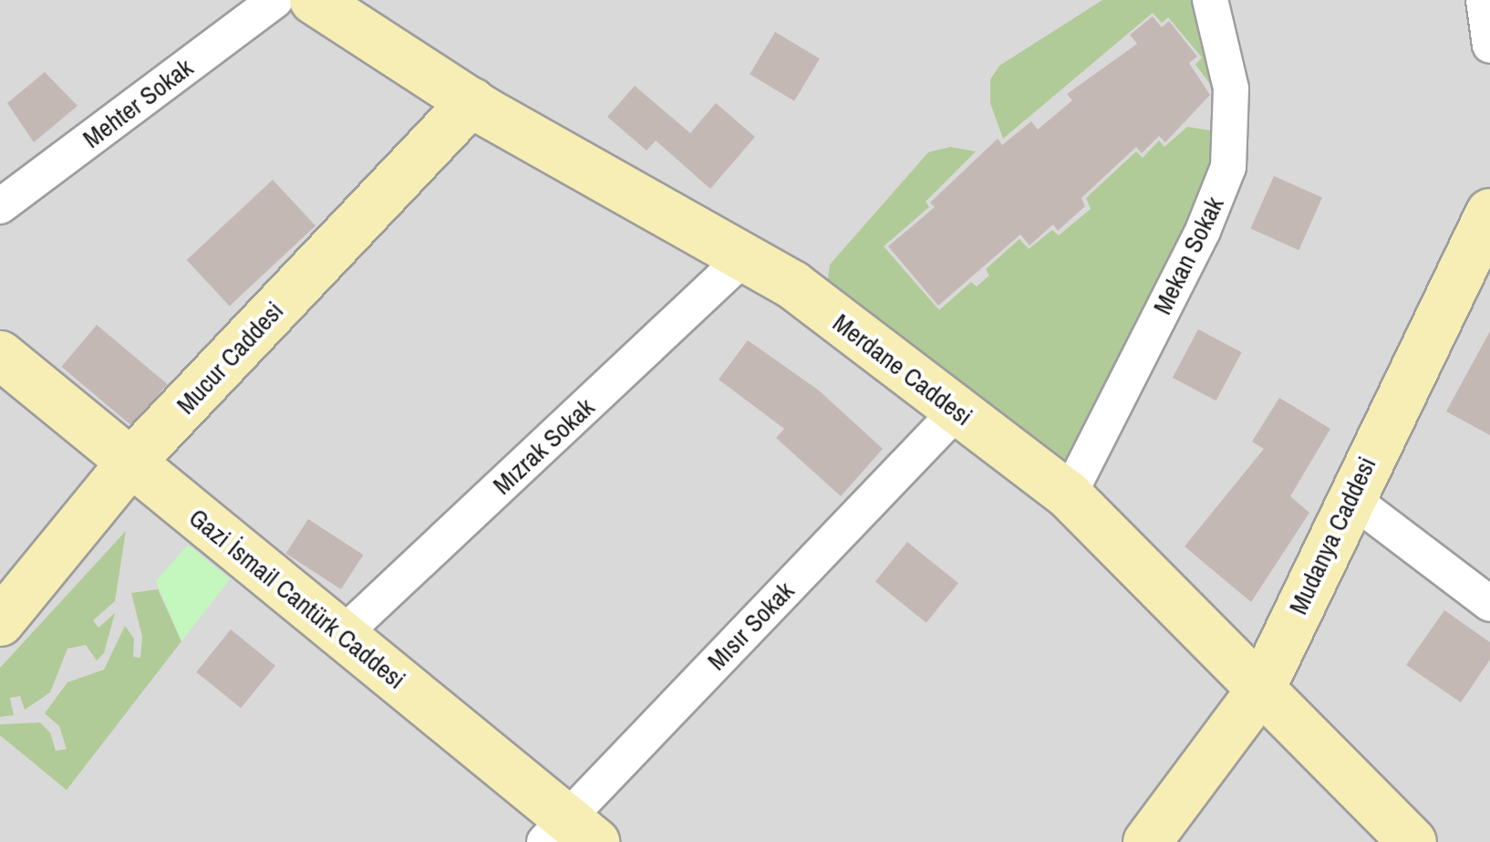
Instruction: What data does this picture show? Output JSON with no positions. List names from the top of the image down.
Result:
{
  "streets": {
    "street": [
      "Mehter Sokak",
      "Mekan Sokak",
      "Mucur Caddesi",
      "Merdane Caddesi",
      "Mızrak Sokak",
      "Mudanya Caddesi",
      "Gazi İsmail Cantürk Caddesi",
      "Mısır Sokak"
    ]
  },
  "crossings": [
    ["Mekan Sokak", "Merdane Caddesi"],
    ["Mucur Caddesi", "Merdane Caddesi"],
    ["Mucur Caddesi", "Gazi İsmail Cantürk Caddesi"],
    ["Merdane Caddesi", "Mızrak Sokak"],
    ["Merdane Caddesi", "Mudanya Caddesi"],
    ["Merdane Caddesi", "Mısır Sokak"],
    ["Mızrak Sokak", "Gazi İsmail Cantürk Caddesi"],
    ["Gazi İsmail Cantürk Caddesi", "Mısır Sokak"]
  ]
}
